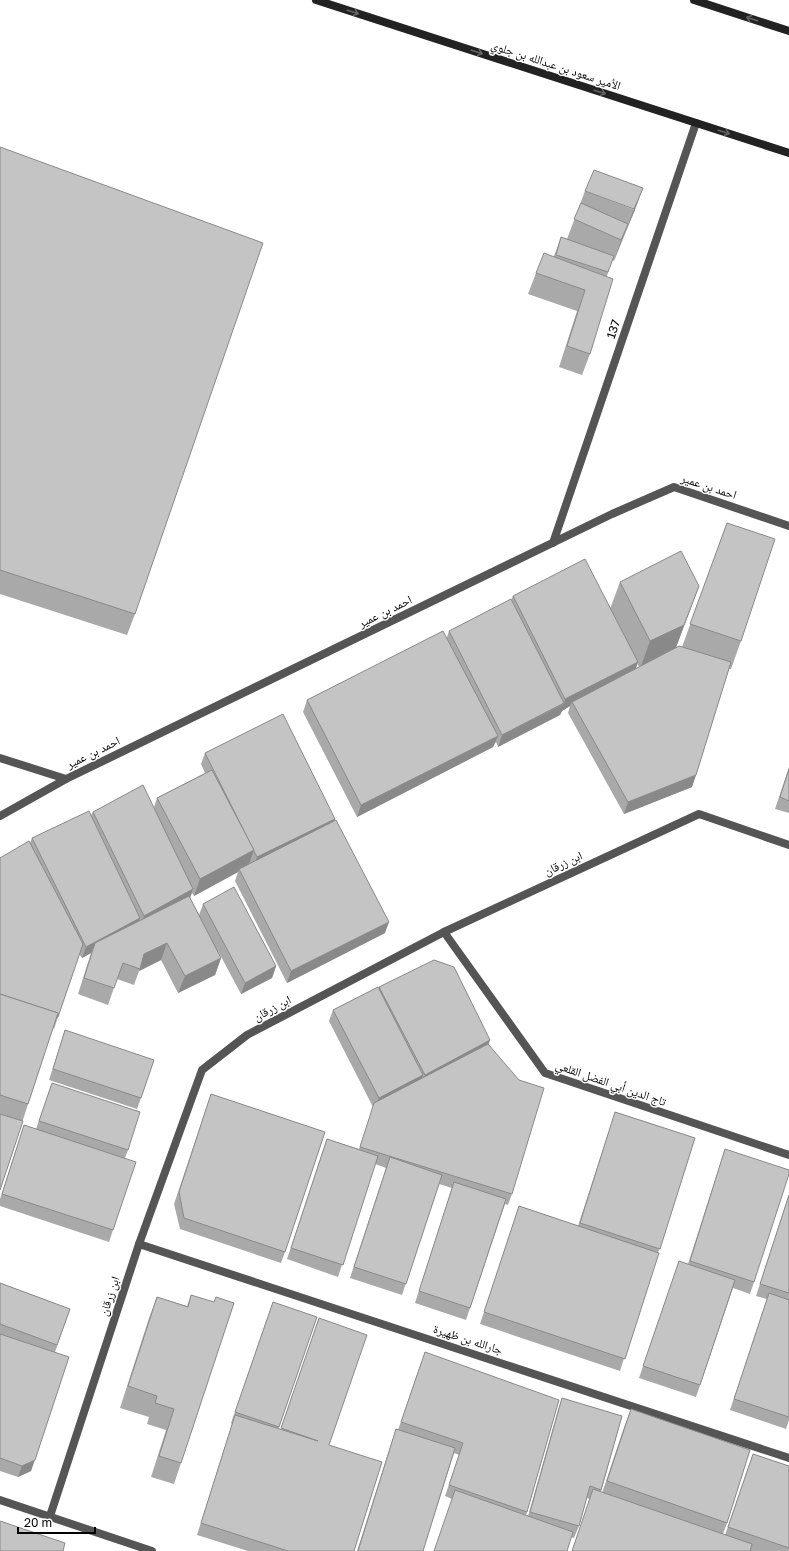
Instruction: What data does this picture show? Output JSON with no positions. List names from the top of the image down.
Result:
{
  "streets": {
    "main road": ["الأمير سعود بن عبدالله بن جلوي"],
    "street": [
      "137",
      "احمد بن عمير",
      "ابن زرقان",
      "تاج الدين أبي الفضل القلعي",
      "جارالله بن ظهيرة"
    ]
  },
  "crossings": [
    ["الأمير سعود بن عبدالله بن جلوي", "137"],
    ["137", "احمد بن عمير"],
    ["ابن زرقان", "تاج الدين أبي الفضل القلعي"],
    ["ابن زرقان", "جارالله بن ظهيرة"]
  ],
  "one_way": ["الأمير سعود بن عبدالله بن جلوي"],
  "scale_bar": "20 m"
}
